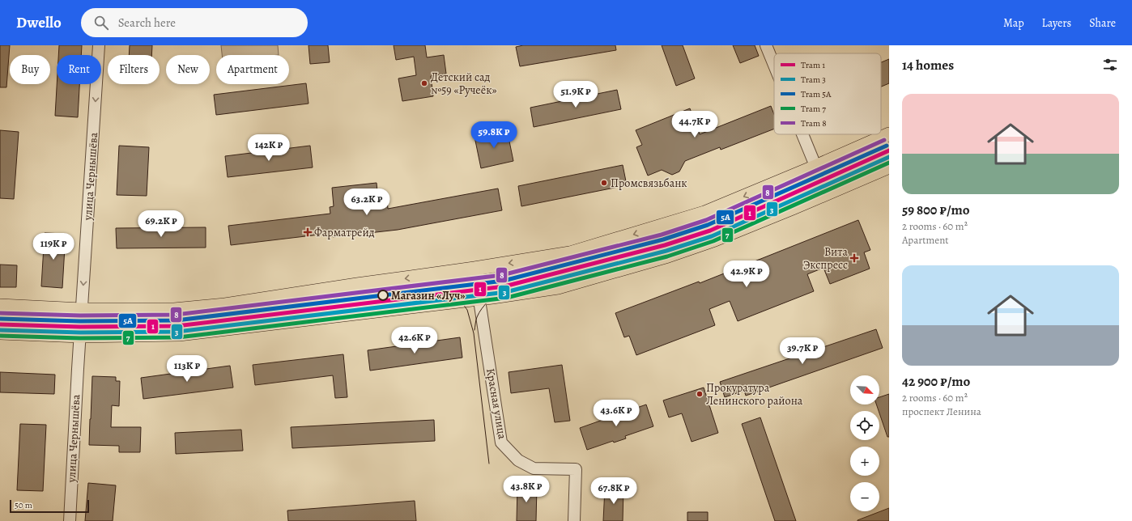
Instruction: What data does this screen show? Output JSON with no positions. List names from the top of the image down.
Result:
{
  "streets": {
    "street": ["улица Чернышёва", "Красная улица"]
  },
  "one_way": ["улица Чернышёва"],
  "places": {
    "other": [
      "Детский сад №59 «Ручеёк»",
      "Промсвязьбанк",
      "Магазин «Луч»",
      "Прокуратура Ленинского района"
    ],
    "health": ["Фарматрейд", "Вита Экспресс"]
  },
  "lines": [
    "tram line 8",
    "tram line 5А",
    "tram line 1",
    "tram line 3",
    "tram line 7"
  ],
  "legend": [
    "Tram 1",
    "Tram 3",
    "Tram 5А",
    "Tram 7",
    "Tram 8"
  ],
  "scale_bar": "50 m",
  "north": "bottom right",
  "page": {
    "header": "Dwello",
    "search": "Search here",
    "nav": ["Map", "Layers", "Share"],
    "heading": "14 homes",
    "chip": [
      "Buy",
      "Rent",
      "Filters",
      "New",
      "Apartment"
    ],
    "price": [
      "51.9K ₽",
      "44.7K ₽",
      "59.8K ₽",
      "142K ₽",
      "63.2K ₽",
      "69.2K ₽",
      "119K ₽",
      "42.9K ₽",
      "42.6K ₽",
      "39.7K ₽",
      "113K ₽",
      "43.6K ₽",
      "43.8K ₽",
      "67.8K ₽"
    ],
    "list": [
      {
        "name": "59 800 ₽/mo",
        "note": "2 rooms · 60 m² · Apartment"
      },
      {
        "name": "42 900 ₽/mo",
        "note": "2 rooms · 60 m² · проспект Ленина"
      }
    ],
    "map_buttons": ["+", "−"],
    "scale": "50 m"
  }
}
